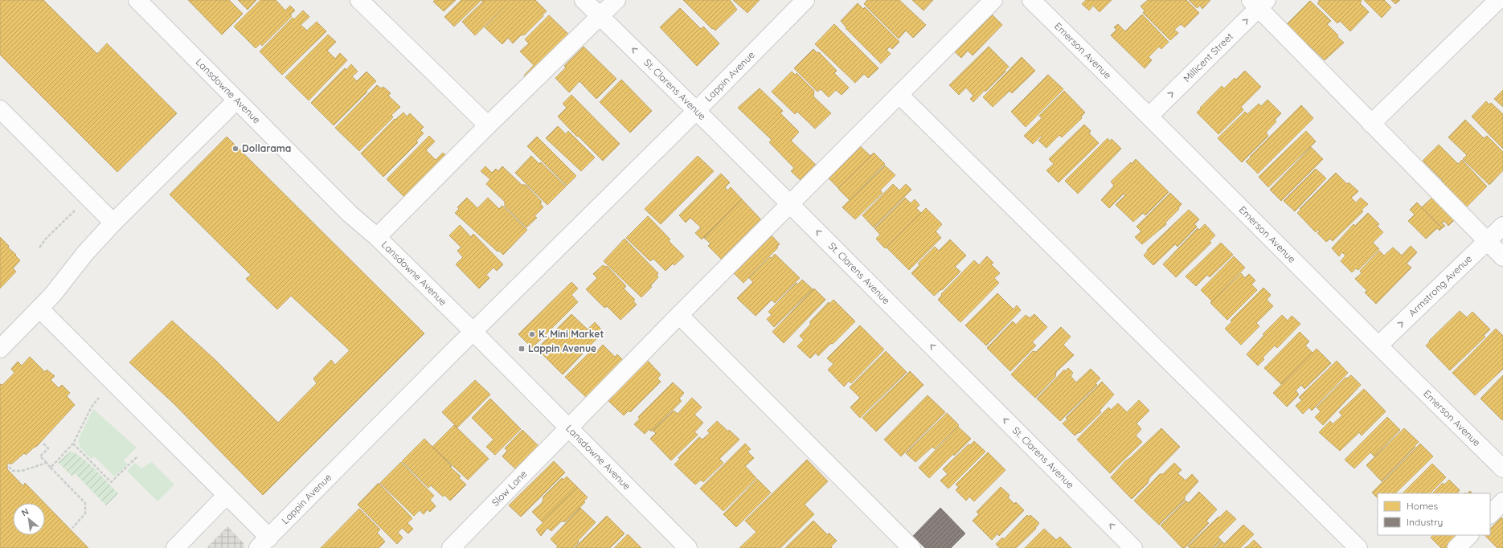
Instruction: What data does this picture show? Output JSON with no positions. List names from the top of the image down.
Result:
{
  "streets": {
    "street": [
      "Emerson Avenue",
      "Millicent Street",
      "Lappin Avenue",
      "St. Clarens Avenue",
      "Lansdowne Avenue",
      "Armstrong Avenue",
      "Slow Lane"
    ]
  },
  "crossings": [
    ["Emerson Avenue", "Millicent Street"],
    ["Emerson Avenue", "Armstrong Avenue"],
    ["Lappin Avenue", "St. Clarens Avenue"],
    ["Lappin Avenue", "Lansdowne Avenue"],
    ["St. Clarens Avenue", "Slow Lane"],
    ["Lansdowne Avenue", "Slow Lane"]
  ],
  "one_way": ["Millicent Street", "Armstrong Avenue"],
  "places": {
    "other": ["Dollarama", "K. Mini Market"],
    "transit": ["Lappin Avenue"]
  },
  "legend": ["Homes", "Industry"],
  "north": "top left"
}
